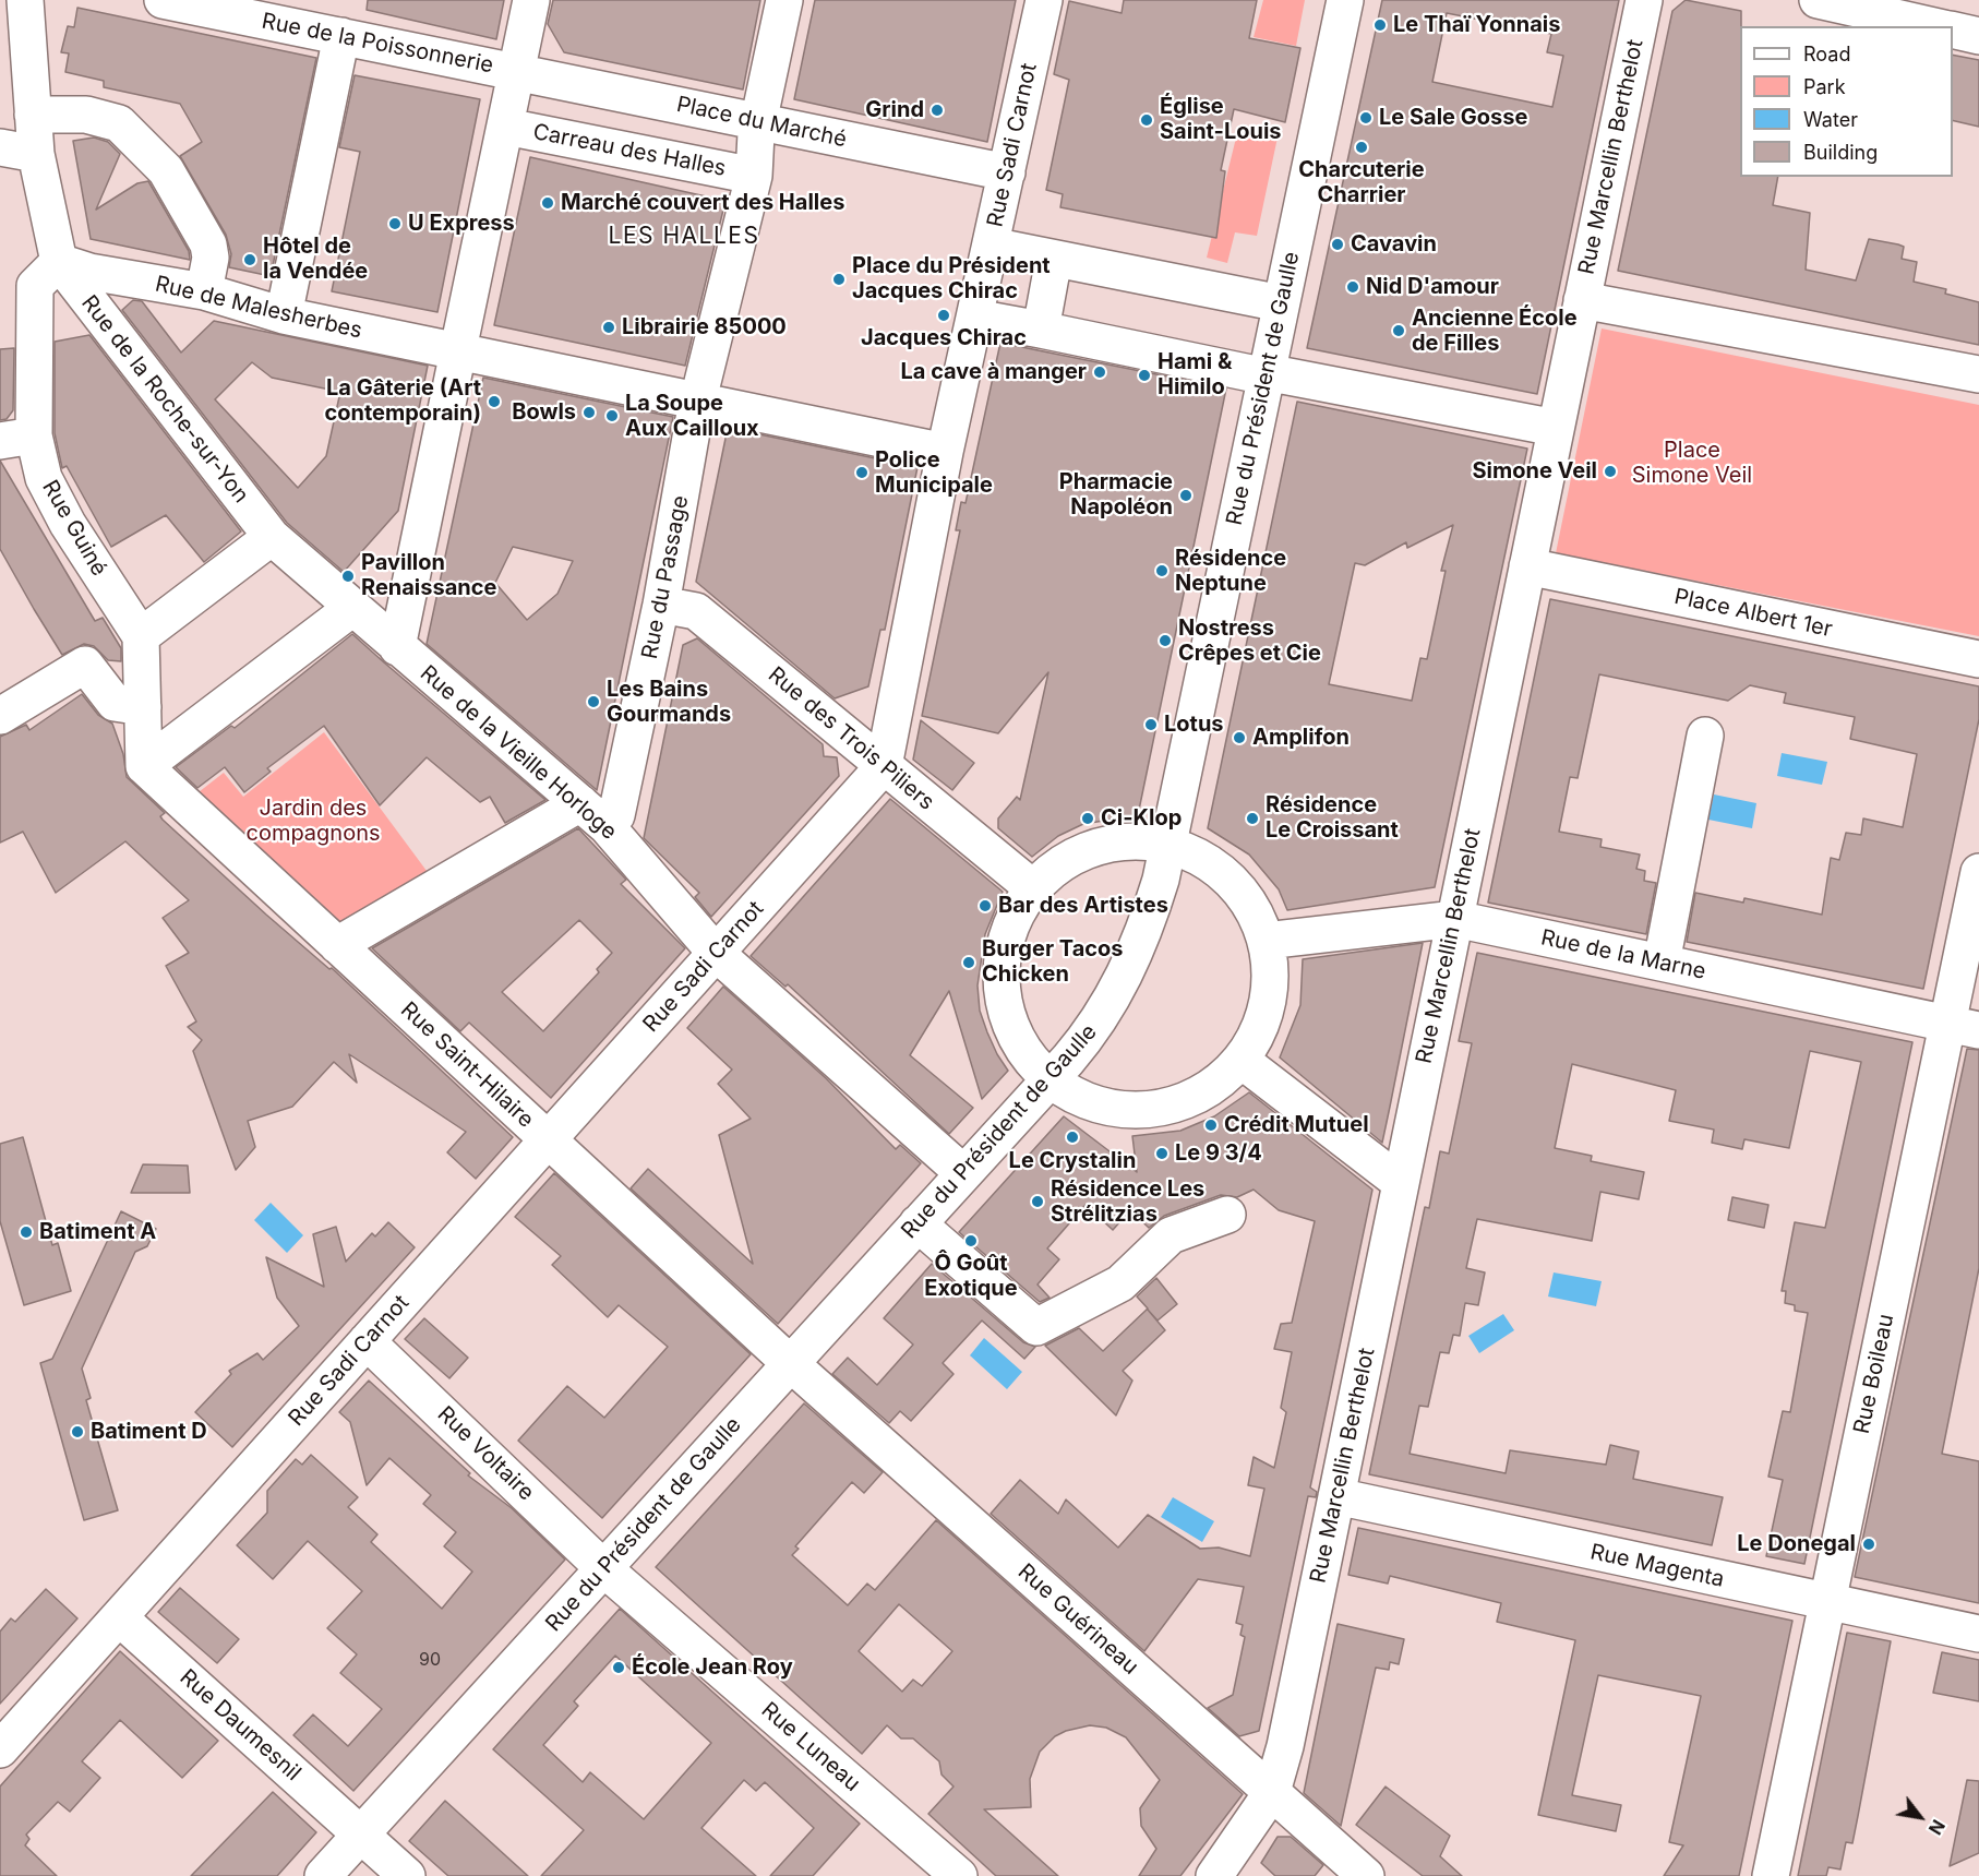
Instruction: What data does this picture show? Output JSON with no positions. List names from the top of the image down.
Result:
{
  "streets": {
    "street": [
      "Rue de la Poissonnerie",
      "Place du Marché",
      "Rue Sadi Carnot",
      "Carreau des Halles",
      "Rue Marcellin Berthelot",
      "Rue de Malesherbes",
      "Rue du Président de Gaulle",
      "Rue de la Roche-sur-Yon",
      "Rue Guiné",
      "Rue du Passage",
      "Place Albert 1er",
      "Rue des Trois Piliers",
      "Rue de la Vieille Horloge",
      "Rue de la Marne",
      "Rue Saint-Hilaire",
      "Rue Boileau",
      "Rue Voltaire",
      "Rue Magenta",
      "Rue Guérineau",
      "Rue Daumesnil",
      "Rue Luneau"
    ]
  },
  "crossings": [
    ["Rue de la Poissonnerie", "Place du Marché"],
    ["Rue de la Poissonnerie", "Carreau des Halles"],
    ["Place du Marché", "Rue Sadi Carnot"],
    ["Place du Marché", "Carreau des Halles"],
    ["Rue Sadi Carnot", "Rue des Trois Piliers"],
    ["Rue Sadi Carnot", "Rue de la Vieille Horloge"],
    ["Rue Sadi Carnot", "Rue Saint-Hilaire"],
    ["Rue Sadi Carnot", "Rue Voltaire"],
    ["Rue Sadi Carnot", "Rue Daumesnil"],
    ["Carreau des Halles", "Rue de Malesherbes"],
    ["Carreau des Halles", "Rue du Passage"],
    ["Carreau des Halles", "Rue de la Vieille Horloge"],
    ["Rue Marcellin Berthelot", "Place Albert 1er"],
    ["Rue Marcellin Berthelot", "Rue de la Marne"],
    ["Rue Marcellin Berthelot", "Rue Magenta"],
    ["Rue Marcellin Berthelot", "Rue Guérineau"],
    ["Rue de Malesherbes", "Rue de la Roche-sur-Yon"],
    ["Rue de Malesherbes", "Rue Guiné"],
    ["Rue du Président de Gaulle", "Rue de la Vieille Horloge"],
    ["Rue du Président de Gaulle", "Rue Saint-Hilaire"],
    ["Rue du Président de Gaulle", "Rue Voltaire"],
    ["Rue du Président de Gaulle", "Rue Guérineau"],
    ["Rue du Président de Gaulle", "Rue Daumesnil"],
    ["Rue du Président de Gaulle", "Rue Luneau"],
    ["Rue de la Roche-sur-Yon", "Rue Guiné"],
    ["Rue de la Roche-sur-Yon", "Rue de la Vieille Horloge"],
    ["Rue du Passage", "Rue des Trois Piliers"],
    ["Rue du Passage", "Rue de la Vieille Horloge"],
    ["Rue de la Marne", "Rue Boileau"],
    ["Rue Saint-Hilaire", "Rue Guérineau"],
    ["Rue Boileau", "Rue Magenta"],
    ["Rue Voltaire", "Rue Luneau"]
  ],
  "districts": ["LES HALLES"],
  "parks": ["Place Simone Veil", "Jardin des compagnons"],
  "places": [
    "Le Thaï Yonnais",
    "Grind",
    "Le Sale Gosse",
    "Église Saint-Louis",
    "Charcuterie Charrier",
    "Marché couvert des Halles",
    "U Express",
    "Cavavin",
    "Hôtel de la Vendée",
    "Place du Président Jacques Chirac",
    "Nid D'amour",
    "Jacques Chirac",
    "Librairie 85000",
    "Ancienne École de Filles",
    "La cave à manger",
    "Hami & Himilo",
    "La Gâterie (Art contemporain)",
    "Bowls",
    "La Soupe Aux Cailloux",
    "Simone Veil",
    "Police Municipale",
    "Pharmacie Napoléon",
    "Résidence Neptune",
    "Pavillon Renaissance",
    "Nostress Crêpes et Cie",
    "Les Bains Gourmands",
    "Lotus",
    "Amplifon",
    "Ci-Klop",
    "Résidence Le Croissant",
    "Bar des Artistes",
    "Burger Tacos Chicken",
    "Crédit Mutuel",
    "Le Crystalin",
    "Le 9 3/4",
    "Résidence Les Strélitzias",
    "Batiment A",
    "Ô Goût Exotique",
    "Batiment D",
    "Le Donegal",
    "École Jean Roy"
  ],
  "house_numbers": ["90"],
  "legend": [
    "Road",
    "Park",
    "Water",
    "Building"
  ],
  "north": "bottom right"
}
